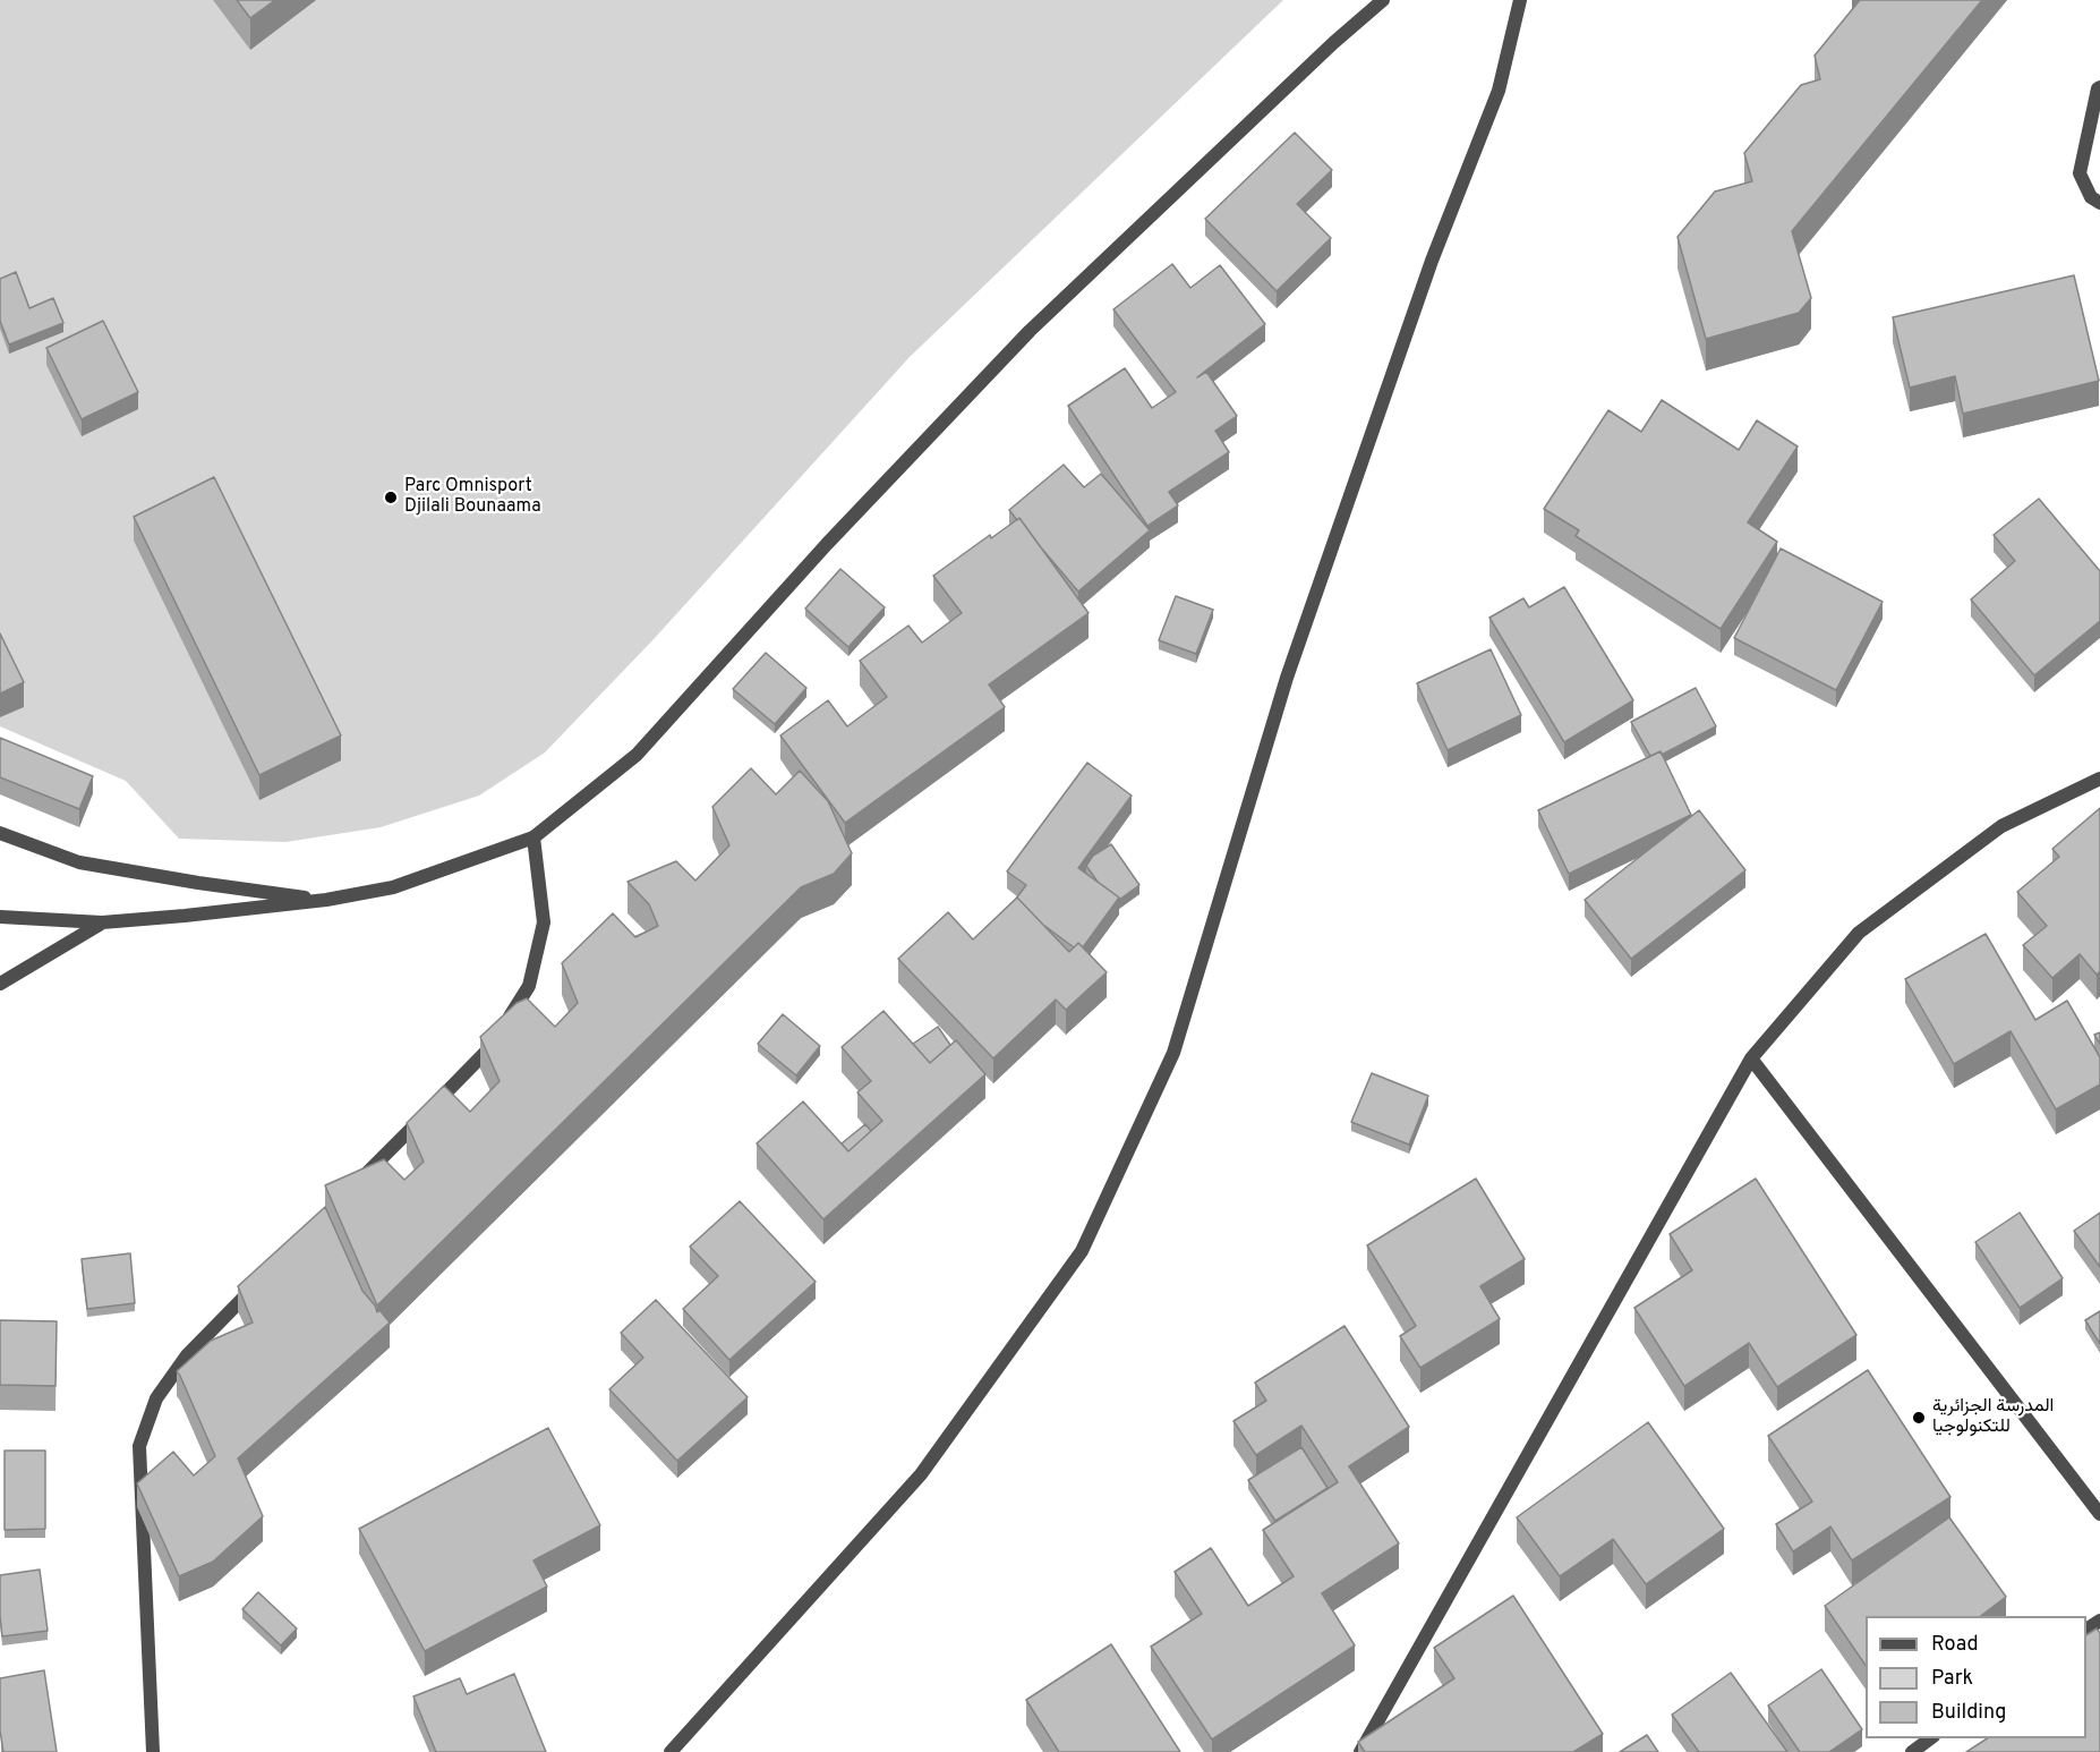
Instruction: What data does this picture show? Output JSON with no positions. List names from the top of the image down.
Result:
{
  "places": ["Parc Omnisport Djilali Bounaama", "المدرسة الجزائرية للتكنولوجيا"],
  "legend": ["Road", "Park", "Building"]
}
